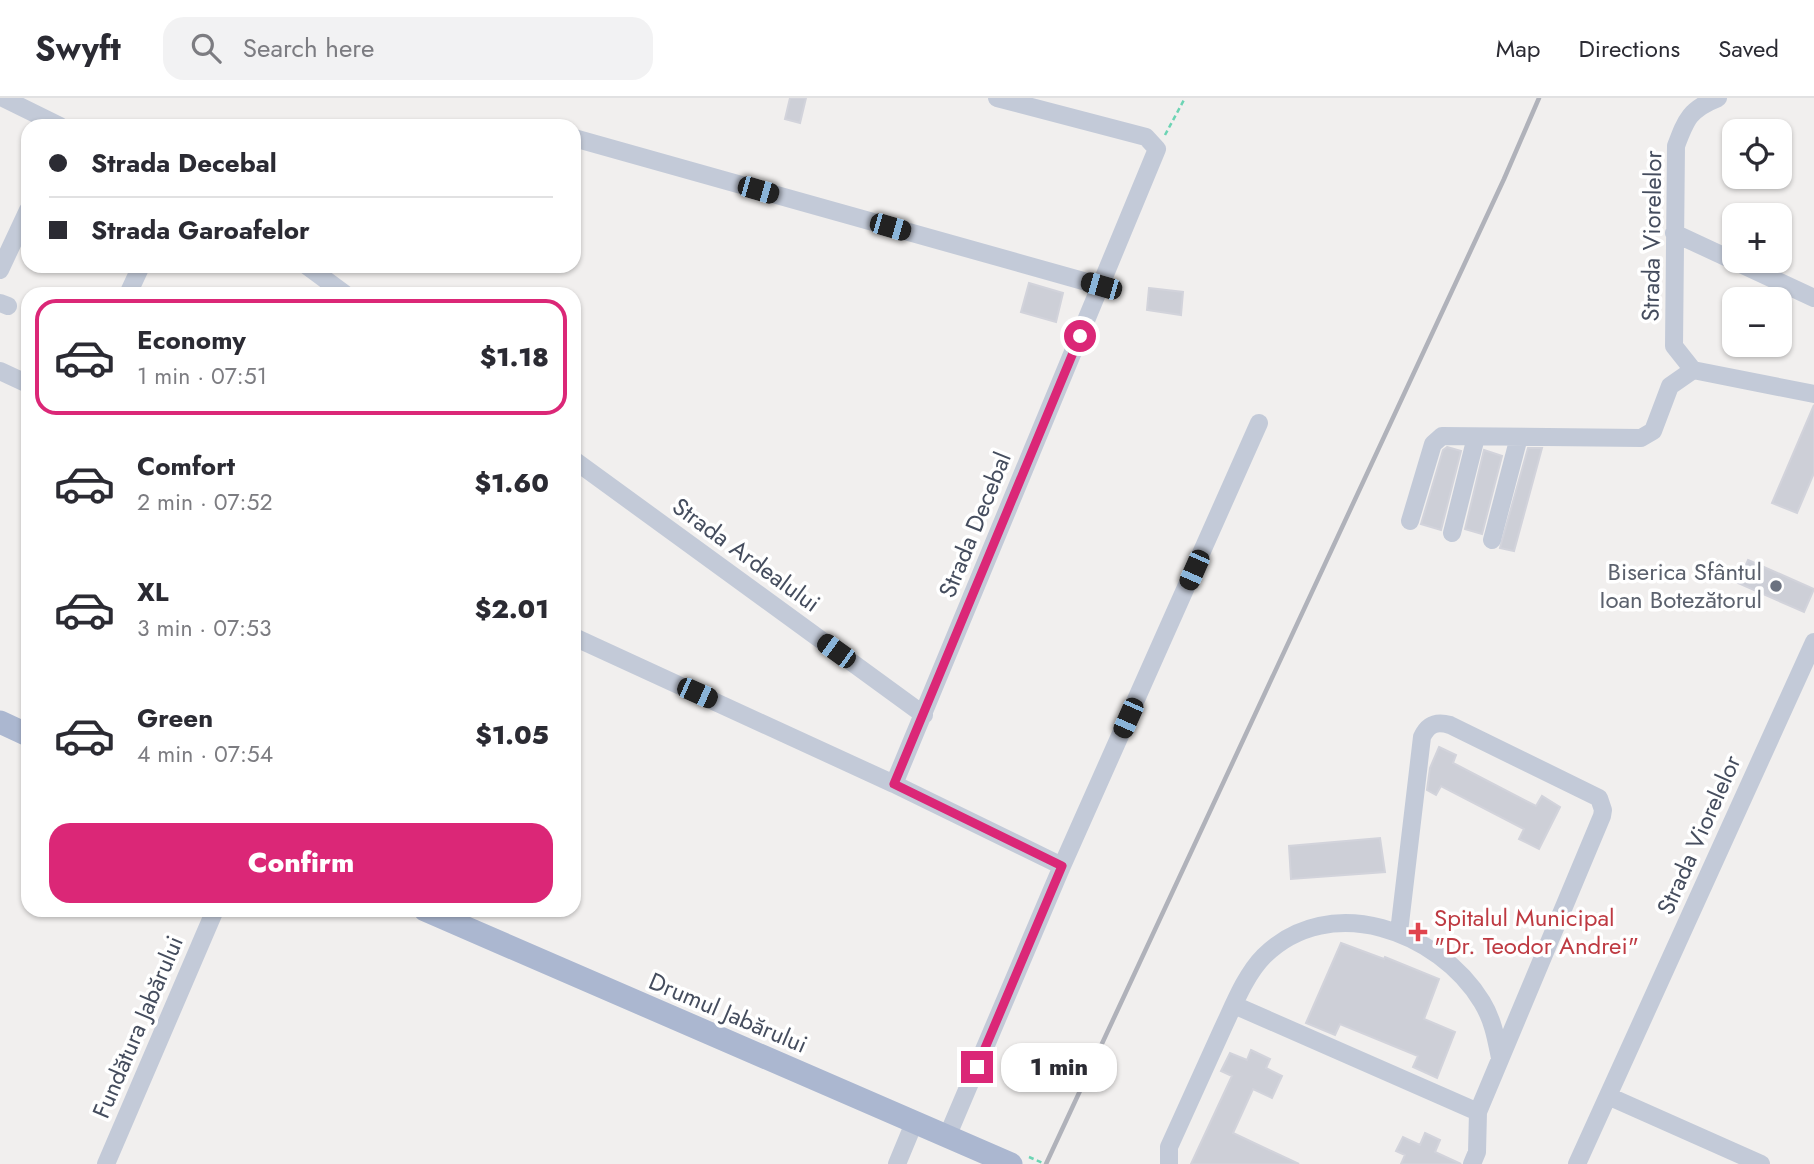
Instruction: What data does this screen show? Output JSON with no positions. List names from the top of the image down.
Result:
{
  "streets": {
    "main road": ["Drumul Jabărului"],
    "street": [
      "Strada Viorelelor",
      "Strada Decebal",
      "Strada Ardealului",
      "Fundătura Jabărului"
    ]
  },
  "crossings": [
    ["Strada Decebal", "Strada Ardealului"]
  ],
  "places": {
    "other": ["Biserica Sfântul Ioan Botezătorul"],
    "health": ["Spitalul Municipal \"Dr. Teodor Andrei\""]
  },
  "page": {
    "header": "Swyft",
    "search": "Search here",
    "nav": ["Map", "Directions", "Saved"],
    "map_buttons": ["+", "−"],
    "banner": ["Strada Decebal", "Strada Garoafelor"],
    "list": [
      {
        "name": "Economy",
        "note": "1 min · 07:51",
        "value": "$1.18"
      },
      {
        "name": "Comfort",
        "note": "2 min · 07:52",
        "value": "$1.60"
      },
      {
        "name": "XL",
        "note": "3 min · 07:53",
        "value": "$2.01"
      },
      {
        "name": "Green",
        "note": "4 min · 07:54",
        "value": "$1.05"
      }
    ],
    "buttons": "Confirm",
    "bubble": "1 min"
  }
}
